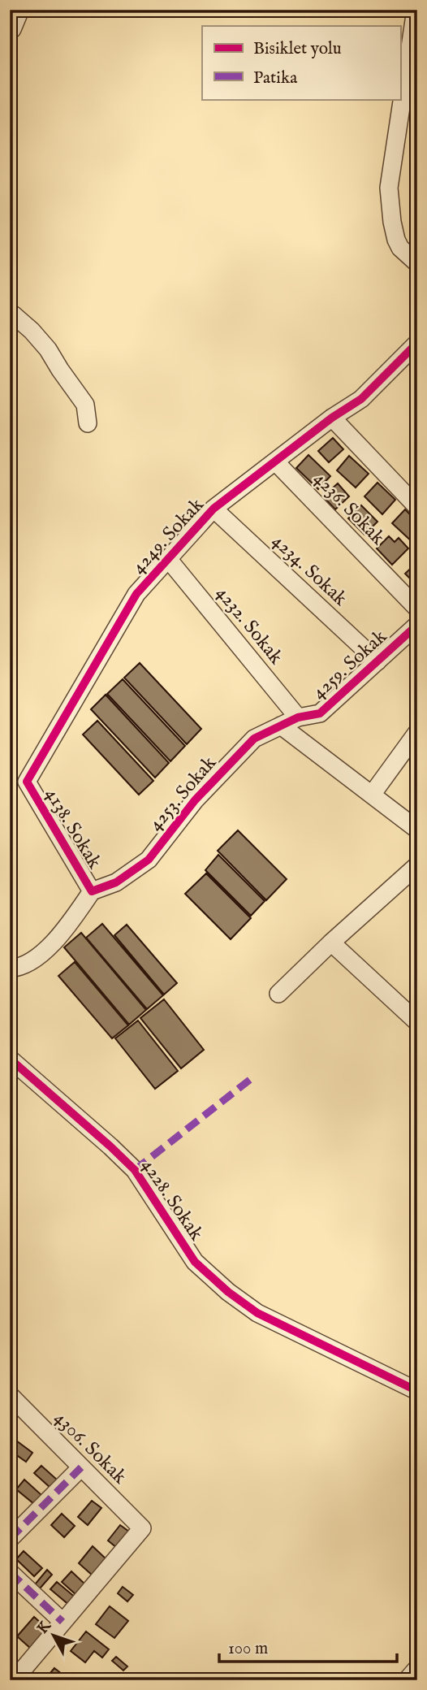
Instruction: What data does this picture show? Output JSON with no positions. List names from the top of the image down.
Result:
{
  "streets": {
    "street": [
      "4236. Sokak",
      "4249. Sokak",
      "4234. Sokak",
      "4232. Sokak",
      "4259. Sokak",
      "4253. Sokak",
      "4138. Sokak",
      "4228. Sokak",
      "4306. Sokak"
    ]
  },
  "crossings": [
    ["4236. Sokak", "4249. Sokak"],
    ["4249. Sokak", "4234. Sokak"],
    ["4249. Sokak", "4232. Sokak"],
    ["4249. Sokak", "4138. Sokak"],
    ["4234. Sokak", "4259. Sokak"],
    ["4232. Sokak", "4259. Sokak"],
    ["4232. Sokak", "4253. Sokak"],
    ["4259. Sokak", "4253. Sokak"],
    ["4253. Sokak", "4138. Sokak"]
  ],
  "legend": ["Bisiklet yolu", "Patika"],
  "scale_bar": "100 m",
  "north": "top left"
}
